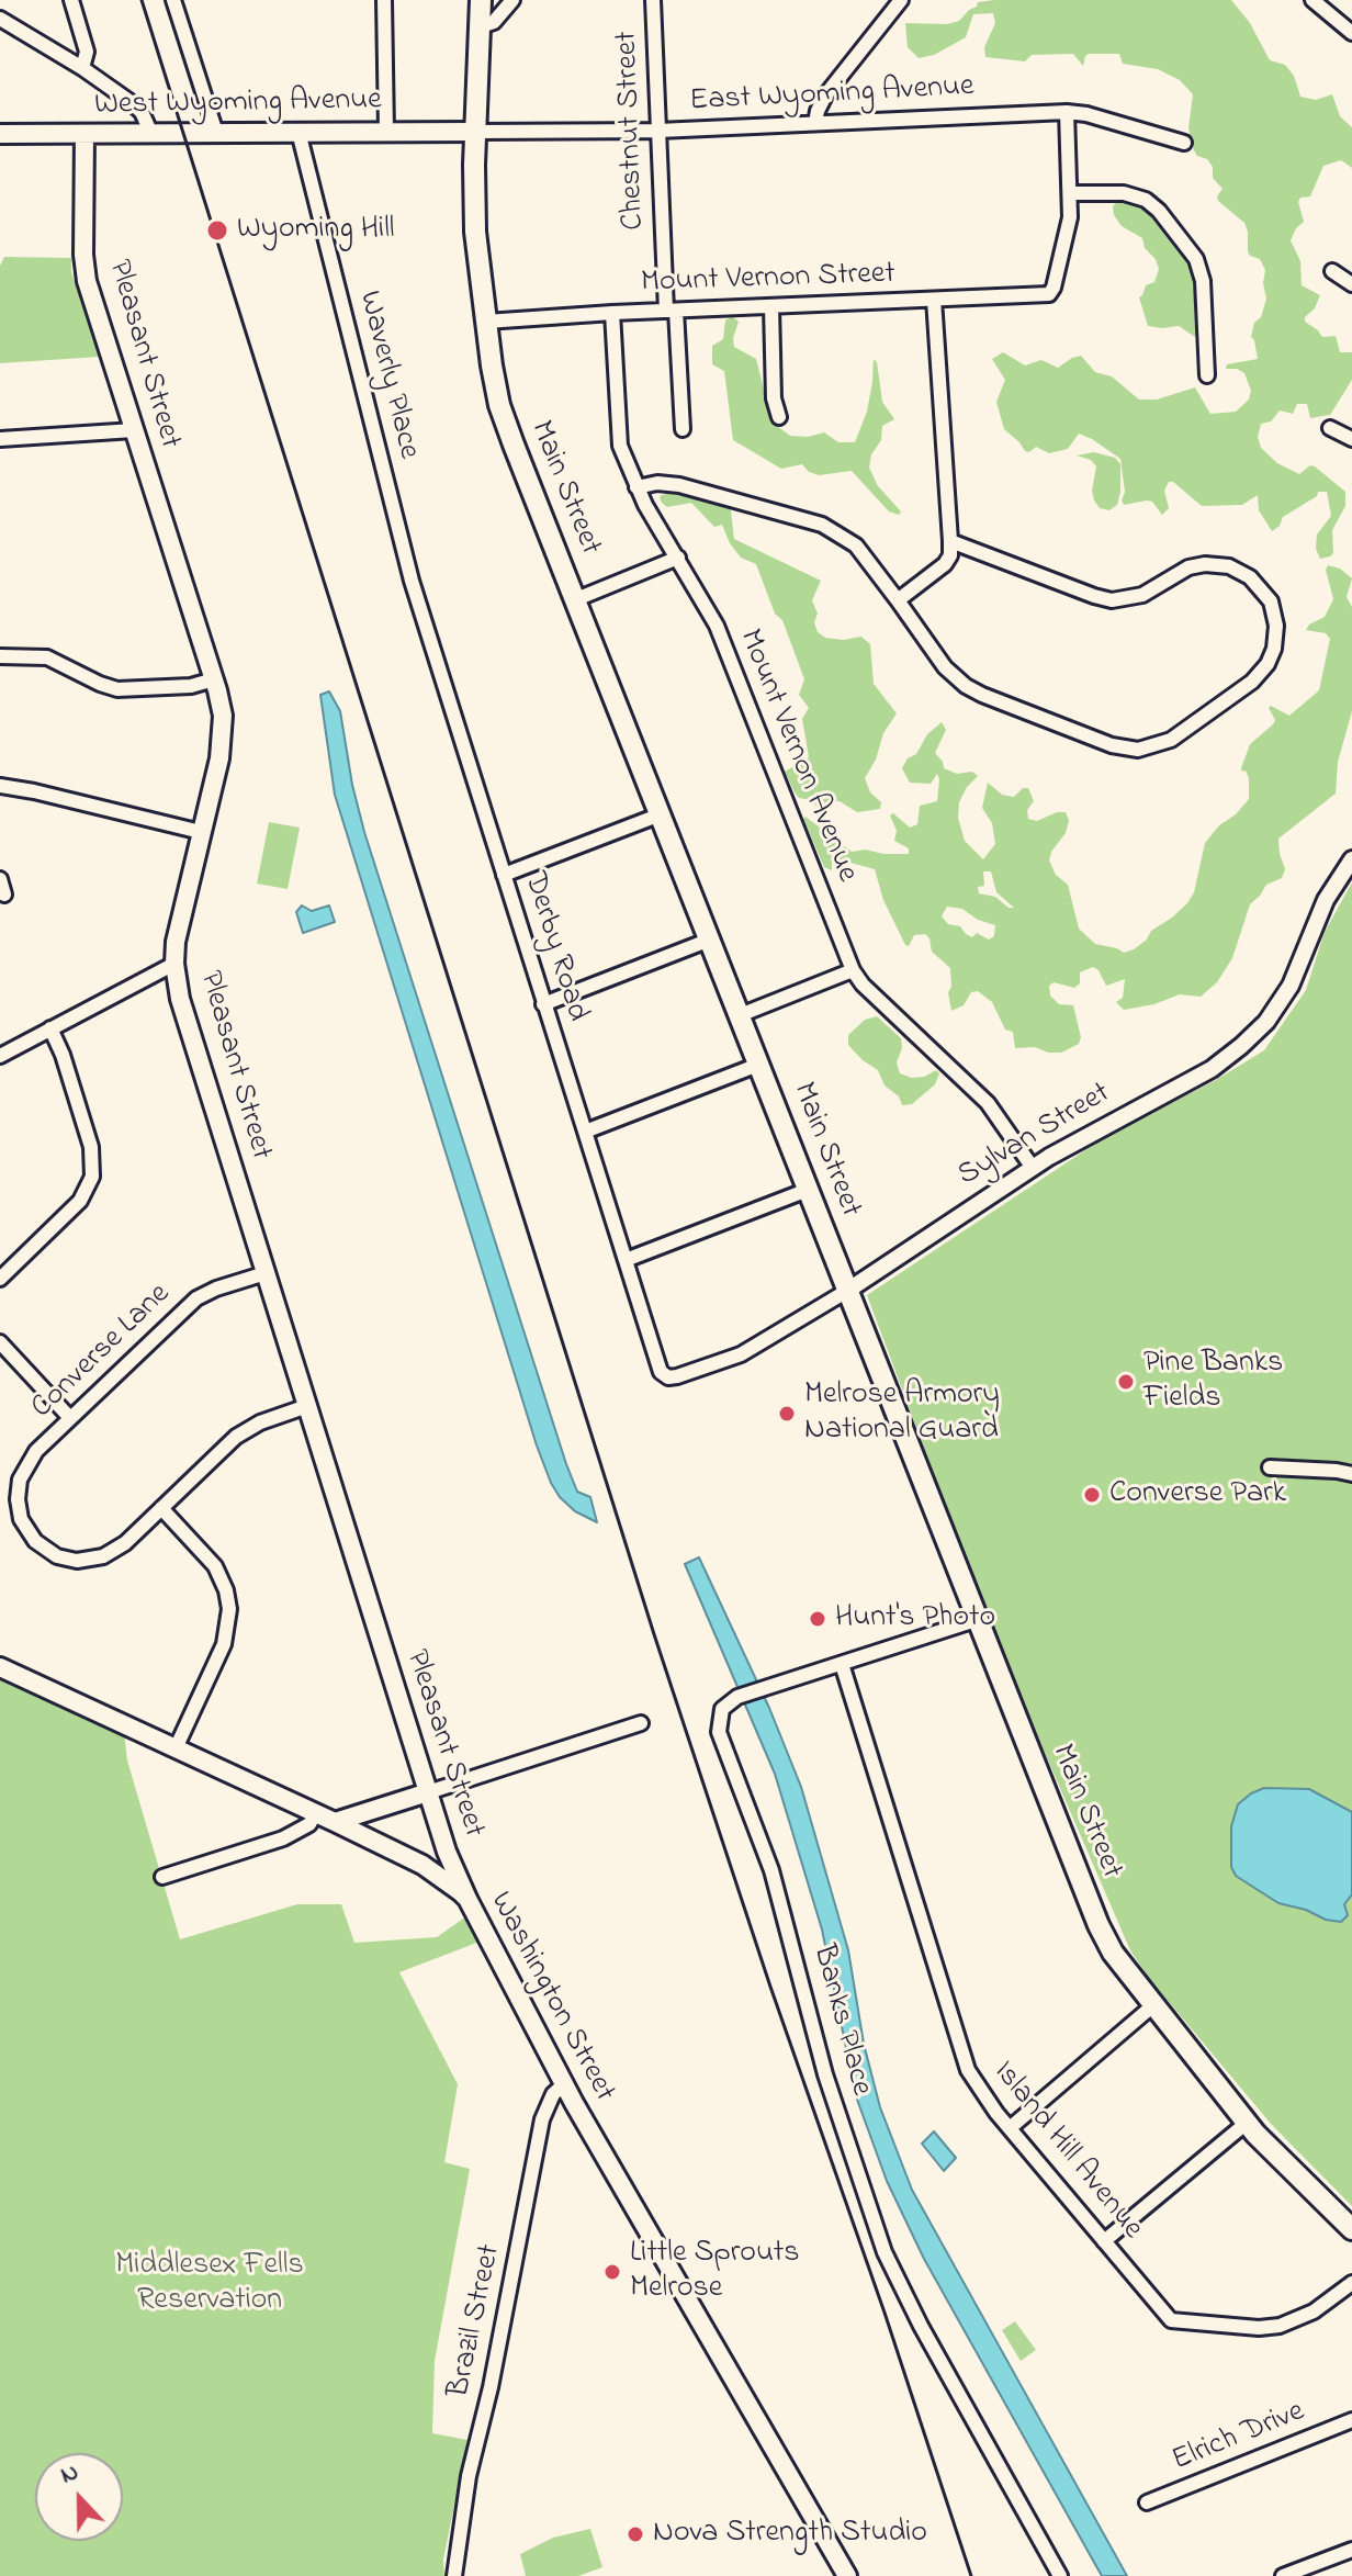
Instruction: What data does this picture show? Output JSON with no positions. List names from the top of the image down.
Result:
{
  "streets": {
    "main road": [
      "West Wyoming Avenue",
      "Pleasant Street",
      "Main Street",
      "Washington Street"
    ],
    "street": [
      "East Wyoming Avenue",
      "Chestnut Street",
      "Mount Vernon Street",
      "Waverly Place",
      "Mount Vernon Avenue",
      "Derby Road",
      "Sylvan Street",
      "Converse Lane",
      "Banks Place",
      "Island Hill Avenue",
      "Brazil Street",
      "Elrich Drive"
    ]
  },
  "crossings": [
    ["East Wyoming Avenue", "West Wyoming Avenue"],
    ["East Wyoming Avenue", "Chestnut Street"],
    ["East Wyoming Avenue", "Main Street"],
    ["West Wyoming Avenue", "Pleasant Street"],
    ["West Wyoming Avenue", "Waverly Place"],
    ["West Wyoming Avenue", "Main Street"],
    ["Chestnut Street", "Mount Vernon Street"],
    ["Mount Vernon Street", "Main Street"],
    ["Mount Vernon Street", "Mount Vernon Avenue"],
    ["Pleasant Street", "Converse Lane"],
    ["Pleasant Street", "Washington Street"],
    ["Waverly Place", "Derby Road"],
    ["Main Street", "Sylvan Street"],
    ["Main Street", "Banks Place"],
    ["Mount Vernon Avenue", "Sylvan Street"],
    ["Derby Road", "Sylvan Street"],
    ["Washington Street", "Brazil Street"],
    ["Banks Place", "Island Hill Avenue"]
  ],
  "parks": ["Middlesex Fells Reservation"],
  "places": [
    "Wyoming Hill",
    "Pine Banks Fields",
    "Melrose Armory National Guard",
    "Converse Park",
    "Hunt's Photo",
    "Little Sprouts Melrose",
    "Nova Strength Studio"
  ],
  "north": "top"
}
